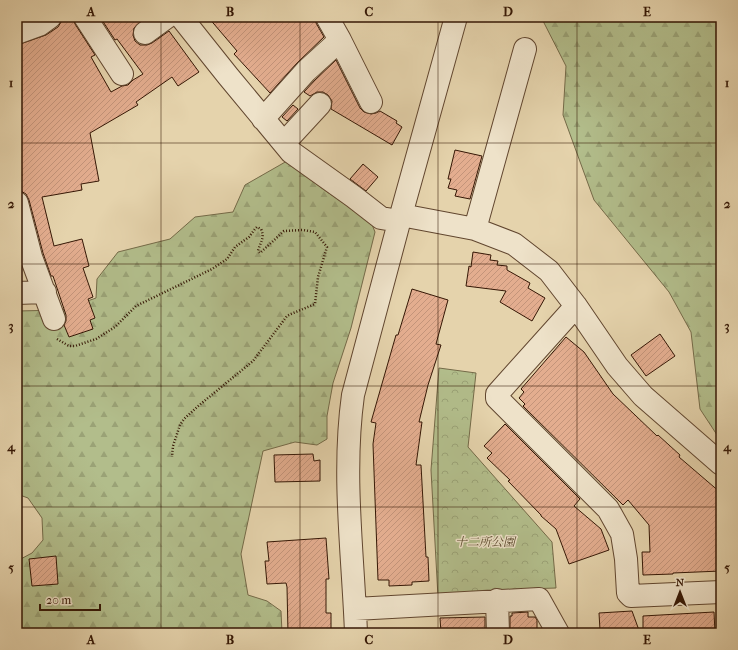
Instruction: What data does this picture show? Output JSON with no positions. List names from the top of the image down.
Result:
{
  "parks": ["十二所公園"],
  "scale_bar": "20 m",
  "north": "top",
  "grid": {
    "columns": [
      "A",
      "B",
      "C",
      "D",
      "E"
    ],
    "rows": [
      "1",
      "2",
      "3",
      "4",
      "5"
    ]
  }
}
